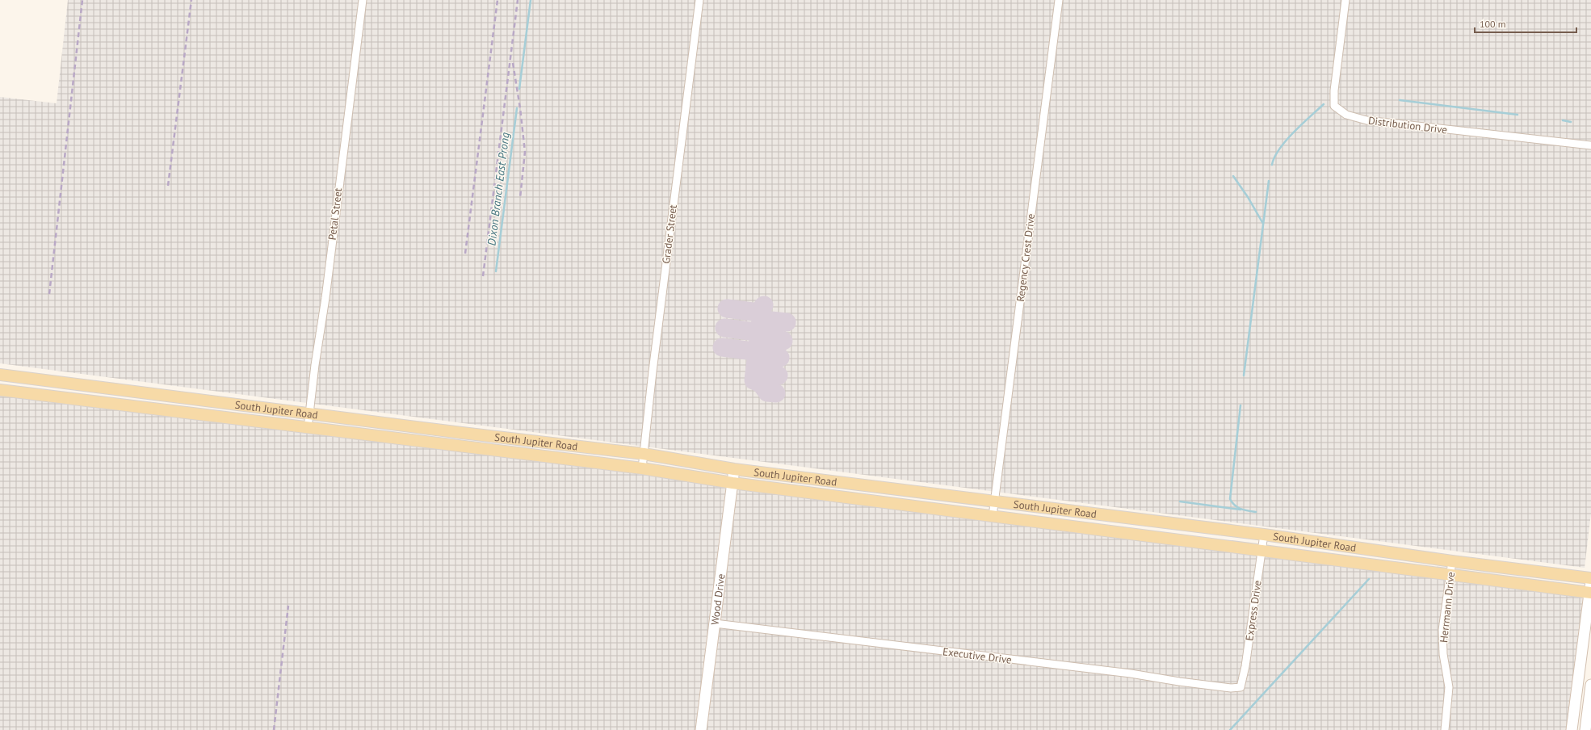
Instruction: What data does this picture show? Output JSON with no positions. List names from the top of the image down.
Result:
{
  "streets": {
    "main road": ["South Jupiter Road"],
    "street": [
      "Distribution Drive",
      "Petal Street",
      "Grader Street",
      "Regency Crest Drive",
      "Wood Drive",
      "Herrmann Drive",
      "Express Drive",
      "Executive Drive"
    ]
  },
  "crossings": [
    ["Petal Street", "South Jupiter Road"],
    ["Grader Street", "South Jupiter Road"],
    ["Regency Crest Drive", "South Jupiter Road"],
    ["South Jupiter Road", "Wood Drive"],
    ["South Jupiter Road", "Herrmann Drive"],
    ["South Jupiter Road", "Express Drive"],
    ["Wood Drive", "Executive Drive"],
    ["Express Drive", "Executive Drive"]
  ],
  "water": ["Dixon Branch East Prong"],
  "scale_bar": "100 m"
}
